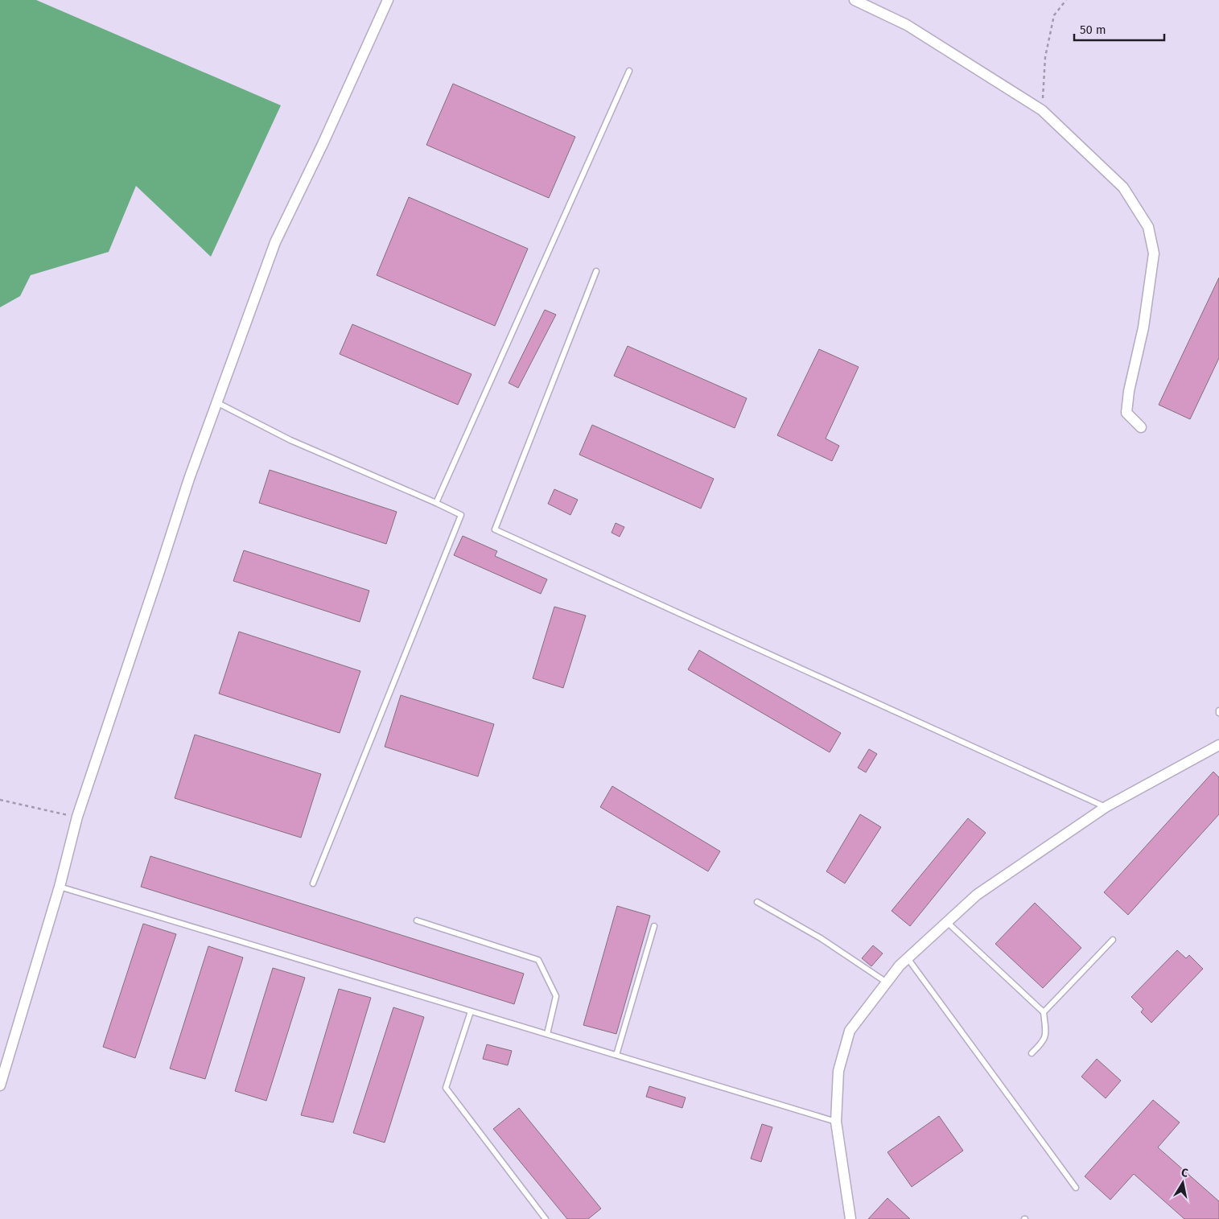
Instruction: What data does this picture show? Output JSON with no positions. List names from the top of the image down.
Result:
{
  "scale_bar": "50 m",
  "north": "top"
}
